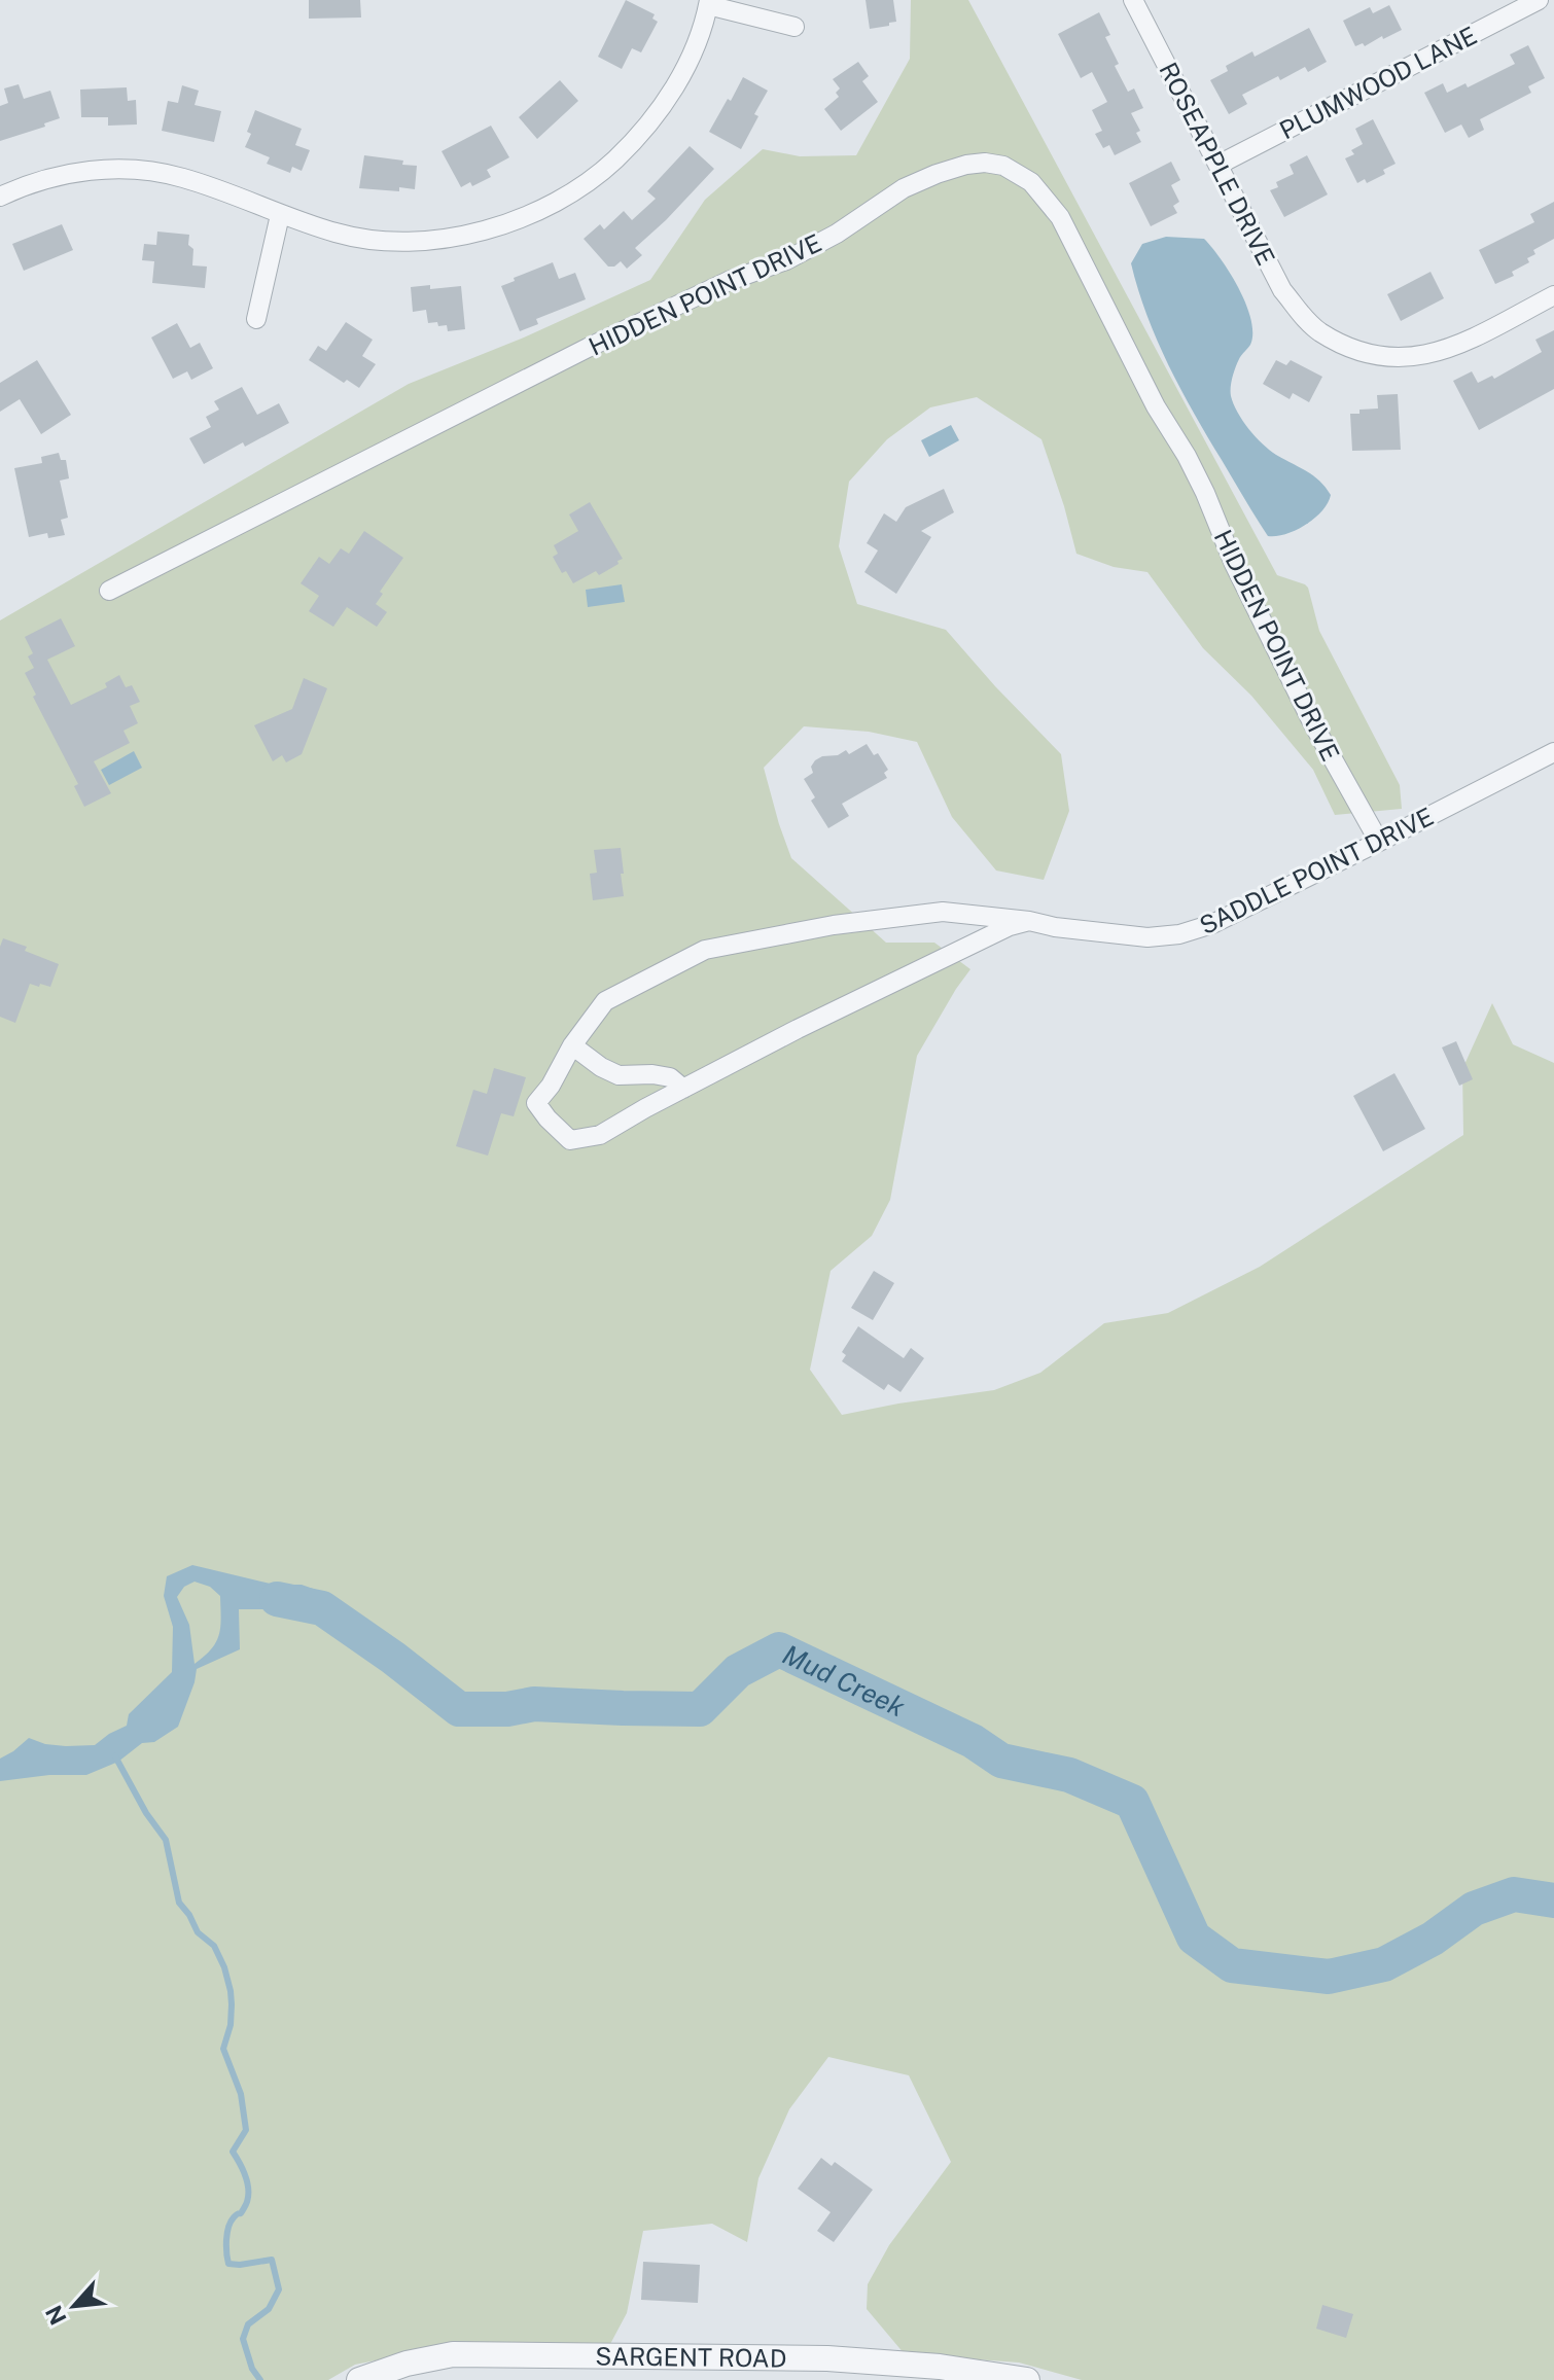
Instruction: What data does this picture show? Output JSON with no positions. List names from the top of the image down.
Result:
{
  "streets": {
    "street": [
      "PLUMWOOD LANE",
      "ROSEAPPLE DRIVE",
      "HIDDEN POINT DRIVE",
      "SADDLE POINT DRIVE",
      "SARGENT ROAD"
    ]
  },
  "crossings": [
    ["PLUMWOOD LANE", "ROSEAPPLE DRIVE"],
    ["HIDDEN POINT DRIVE", "SADDLE POINT DRIVE"]
  ],
  "water": ["Mud Creek"],
  "north": "bottom left"
}
